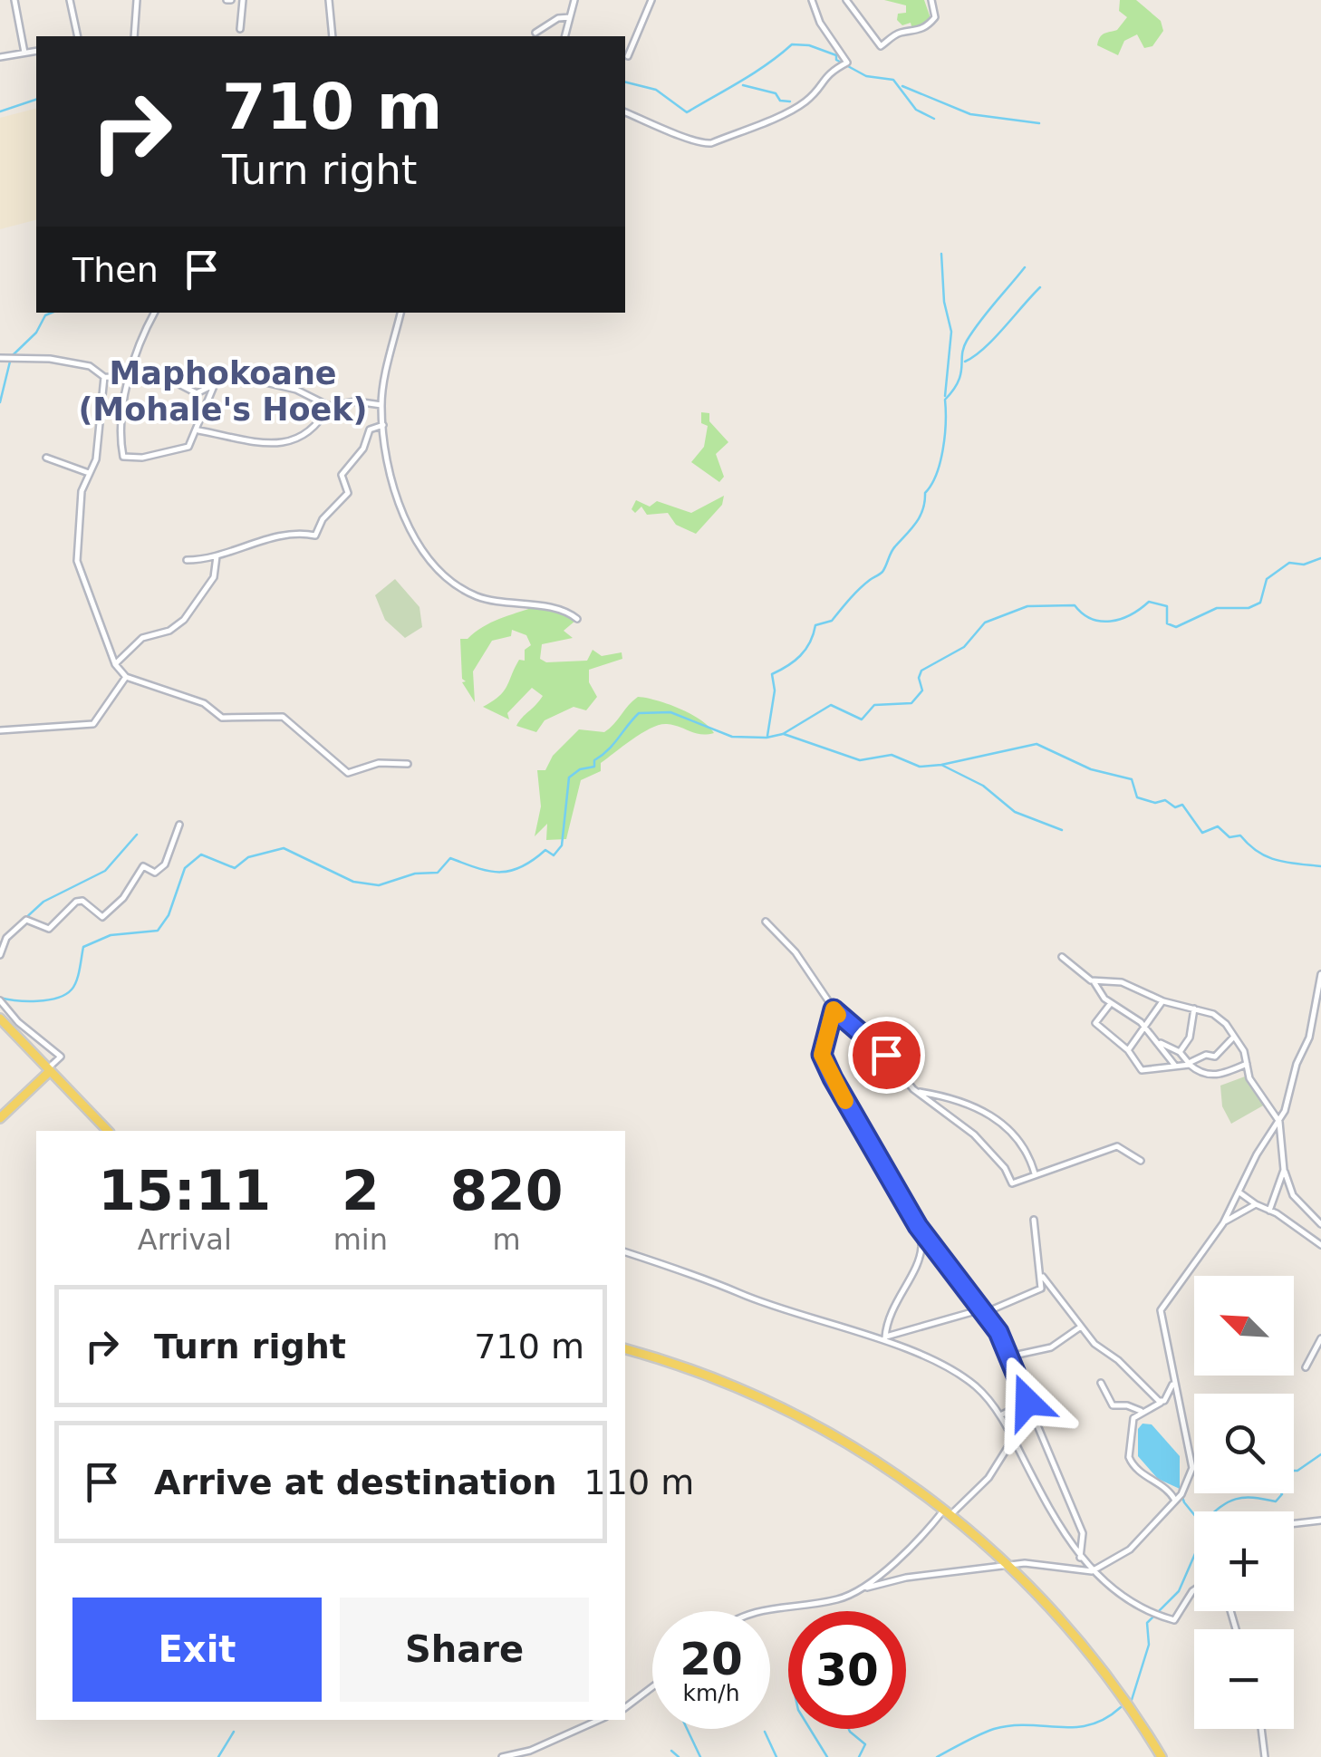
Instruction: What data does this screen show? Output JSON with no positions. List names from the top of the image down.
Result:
{
  "districts": ["Maphokoane (Mohale's Hoek)"],
  "north": "top left",
  "page": {
    "turn": ["710 m", "Turn right"],
    "then": "Then",
    "eta": [
      "15:11",
      "Arrival",
      "2",
      "min",
      "820",
      "m"
    ],
    "map_buttons": ["+", "−"],
    "list": [
      {
        "name": "Turn right",
        "value": "710 m"
      },
      {
        "name": "Arrive at destination",
        "value": "110 m"
      }
    ],
    "buttons": ["Exit", "Share"],
    "speed": "20 km/h",
    "limit": "30"
  }
}
